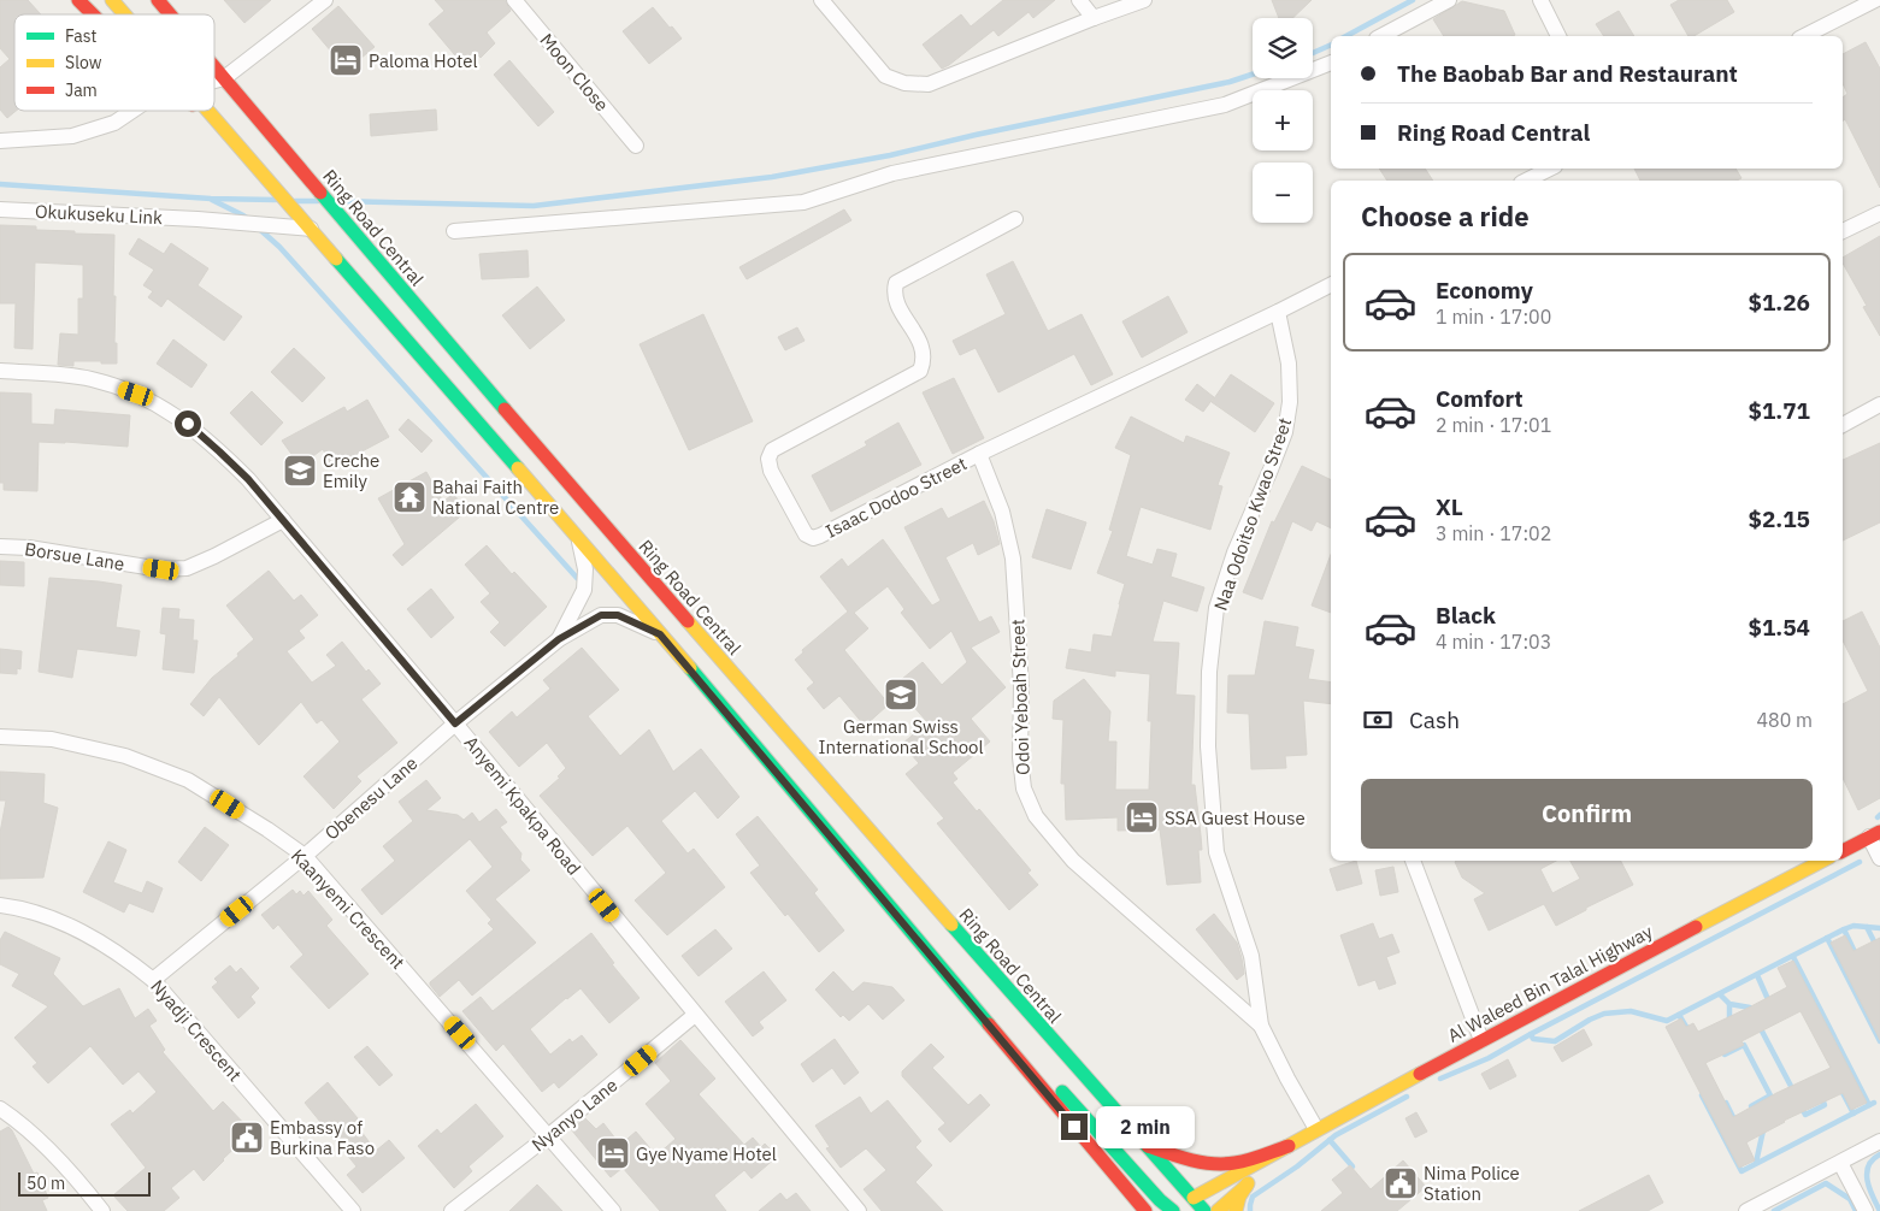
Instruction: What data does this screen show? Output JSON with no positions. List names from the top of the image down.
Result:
{
  "streets": {
    "main road": ["Ring Road Central", "Al Waleed Bin Talal Highway"],
    "street": [
      "Moon Close",
      "Okukuseku Link",
      "Isaac Dodoo Street",
      "Naa Odoitso Kwao Street",
      "Borsue Lane",
      "Odoi Yeboah Street",
      "Obenesu Lane",
      "Anyemi Kpakpa Road",
      "Kaanyemi Crescent",
      "Nyadji Crescent",
      "Nyanyo Lane"
    ]
  },
  "crossings": [
    ["Ring Road Central", "Al Waleed Bin Talal Highway"],
    ["Isaac Dodoo Street", "Naa Odoitso Kwao Street"],
    ["Isaac Dodoo Street", "Odoi Yeboah Street"],
    ["Naa Odoitso Kwao Street", "Odoi Yeboah Street"],
    ["Naa Odoitso Kwao Street", "Al Waleed Bin Talal Highway"],
    ["Borsue Lane", "Anyemi Kpakpa Road"],
    ["Obenesu Lane", "Anyemi Kpakpa Road"],
    ["Obenesu Lane", "Kaanyemi Crescent"],
    ["Obenesu Lane", "Nyadji Crescent"],
    ["Anyemi Kpakpa Road", "Nyanyo Lane"],
    ["Kaanyemi Crescent", "Nyanyo Lane"]
  ],
  "places": {
    "hotel": ["Paloma Hotel", "SSA Guest House", "Gye Nyame Hotel"],
    "school or university": ["Creche Emily", "German Swiss International School"],
    "temple": ["Bahai Faith National Centre"],
    "public building": ["Embassy of Burkina Faso", "Nima Police Station"]
  },
  "legend": ["Fast", "Slow", "Jam"],
  "scale_bar": "50 m",
  "page": {
    "map_buttons": ["+", "−"],
    "banner": ["The Baobab Bar and Restaurant", "Ring Road Central"],
    "heading": "Choose a ride",
    "list": [
      {
        "name": "Economy",
        "note": "1 min · 17:00",
        "value": "$1.26"
      },
      {
        "name": "Comfort",
        "note": "2 min · 17:01",
        "value": "$1.71"
      },
      {
        "name": "XL",
        "note": "3 min · 17:02",
        "value": "$2.15"
      },
      {
        "name": "Black",
        "note": "4 min · 17:03",
        "value": "$1.54"
      }
    ],
    "pay": ["Cash", "480 m"],
    "buttons": "Confirm",
    "bubble": "2 min",
    "scale": "50 m"
  }
}
